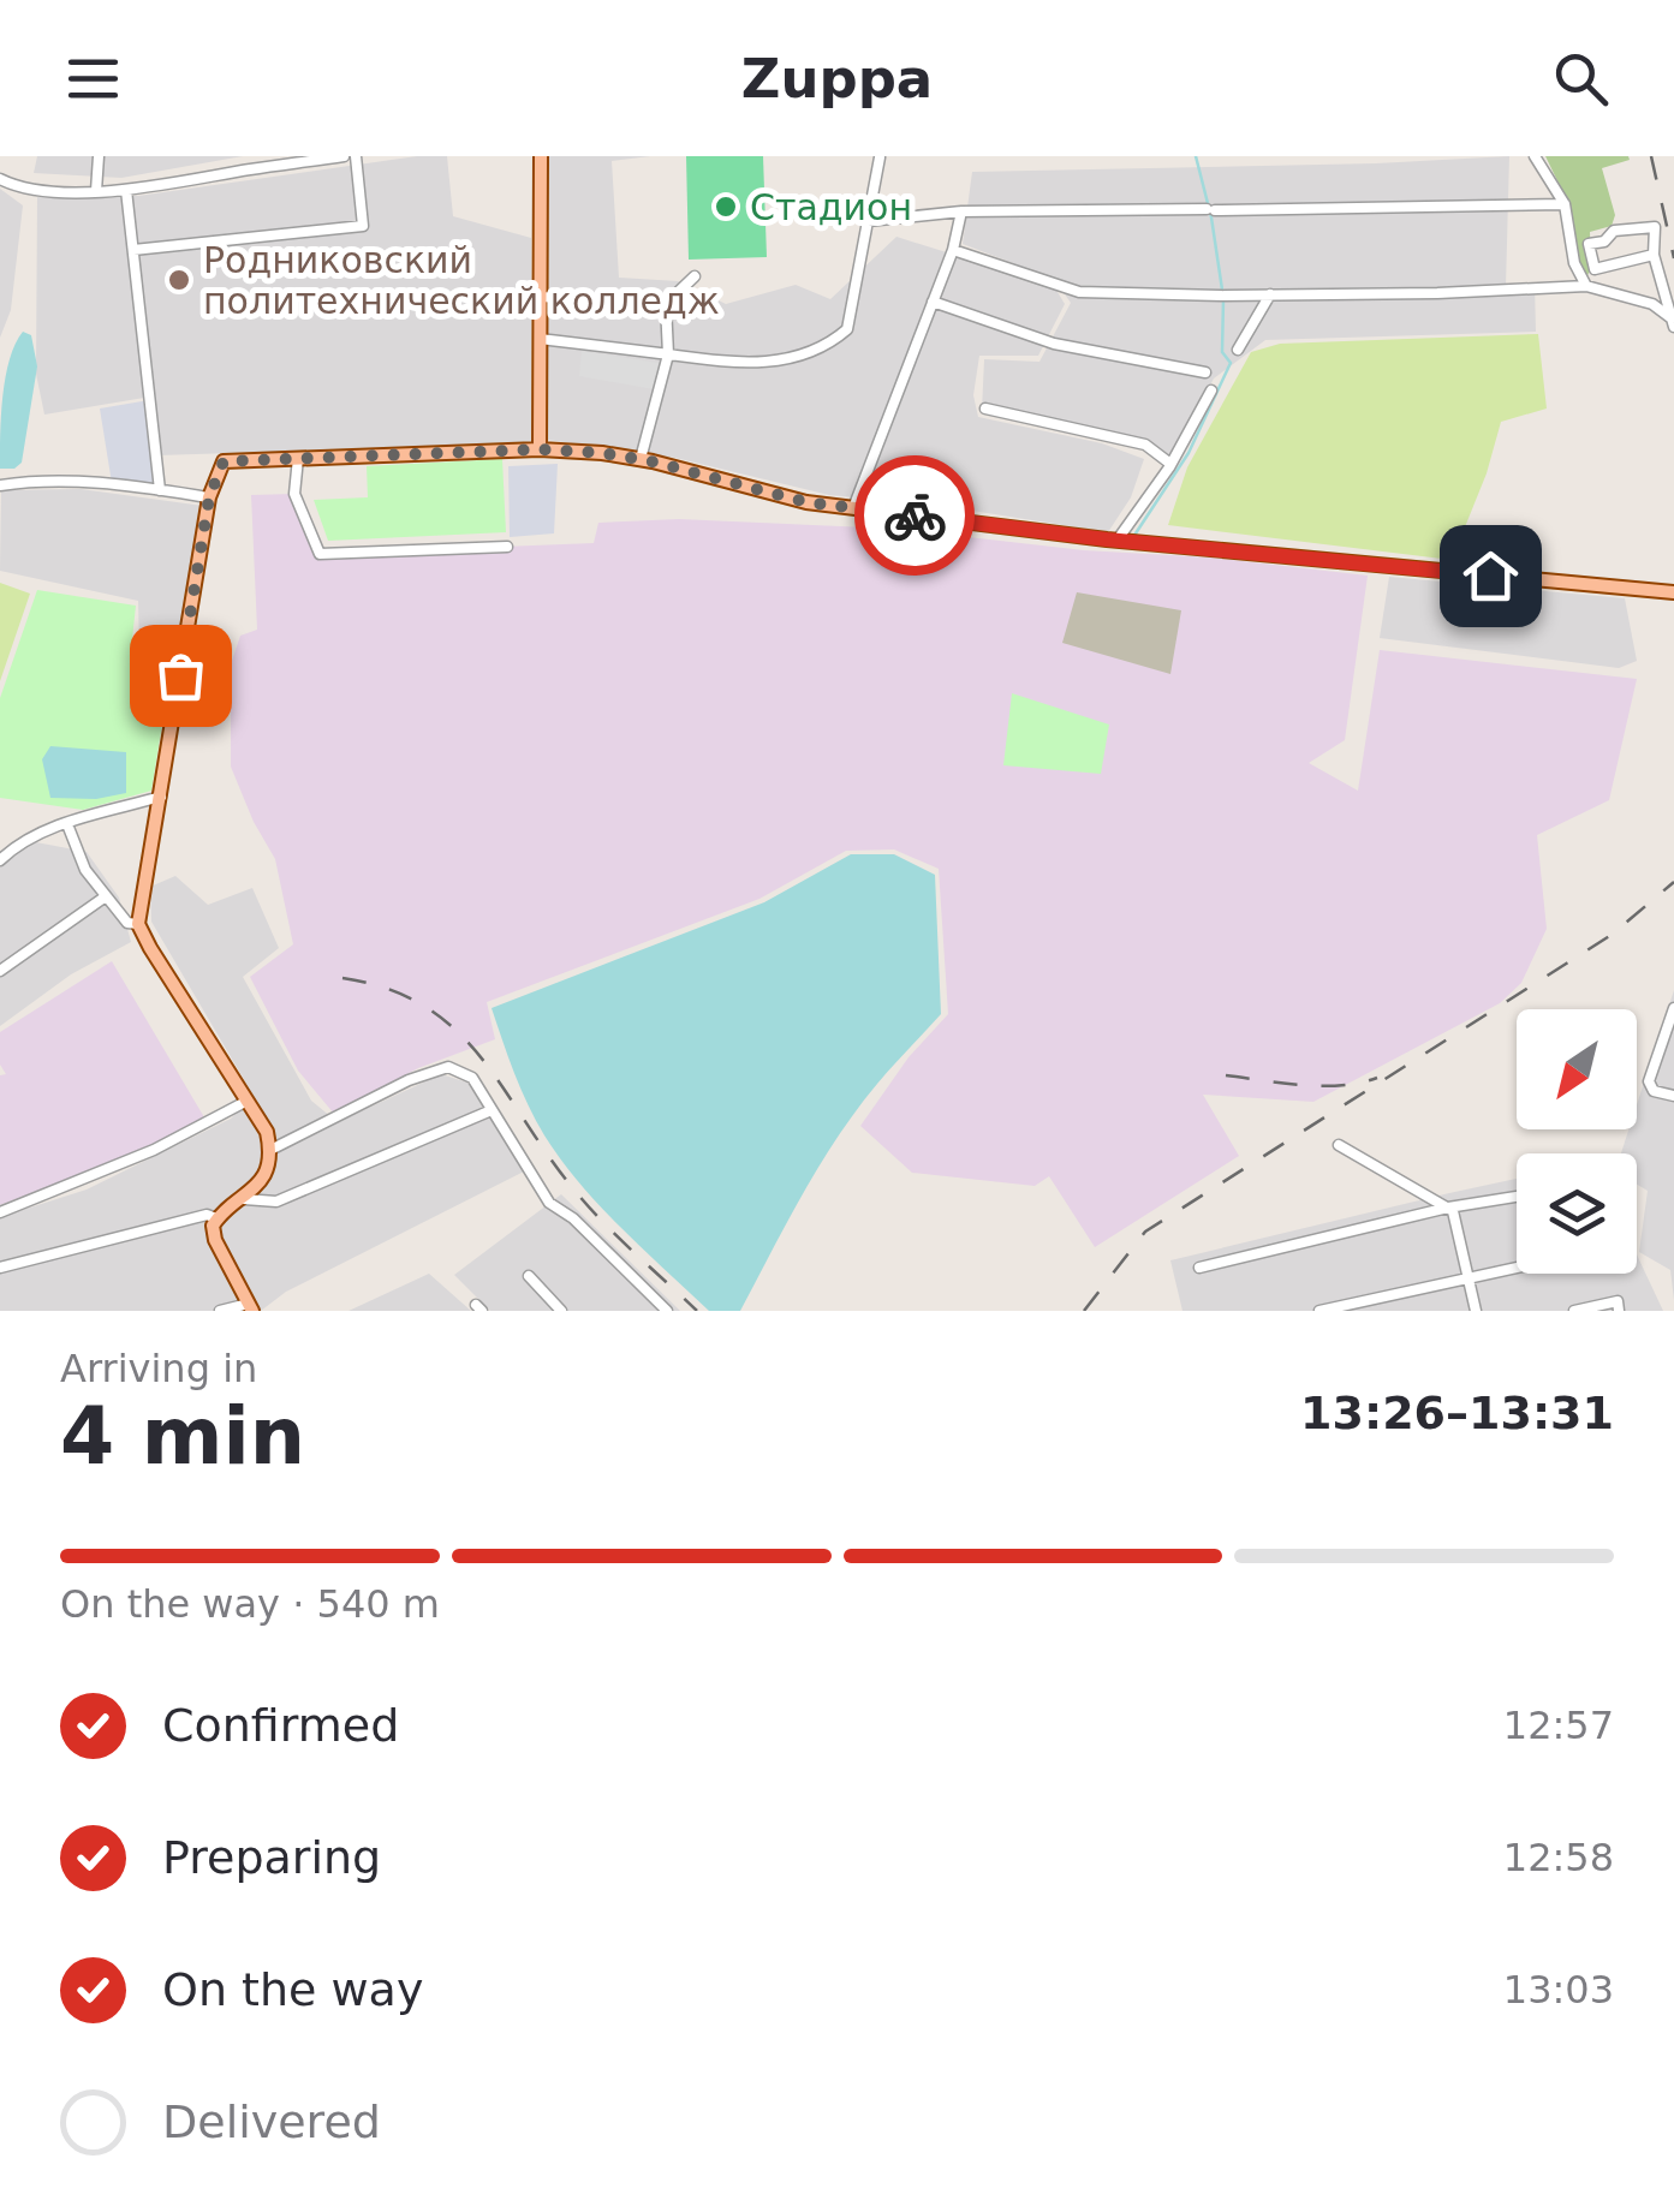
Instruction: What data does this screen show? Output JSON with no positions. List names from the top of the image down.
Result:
{
  "places": ["Стадион", "Родниковский политехнический колледж"],
  "north": "bottom left",
  "page": {
    "header": "Zuppa",
    "heading": ["4 min", "Arriving in", "13:26–13:31"],
    "bar": "On the way · 540 m",
    "list": [
      ["Confirmed", "12:57"],
      ["Preparing", "12:58"],
      ["On the way", "13:03"],
      "Delivered"
    ]
  }
}
